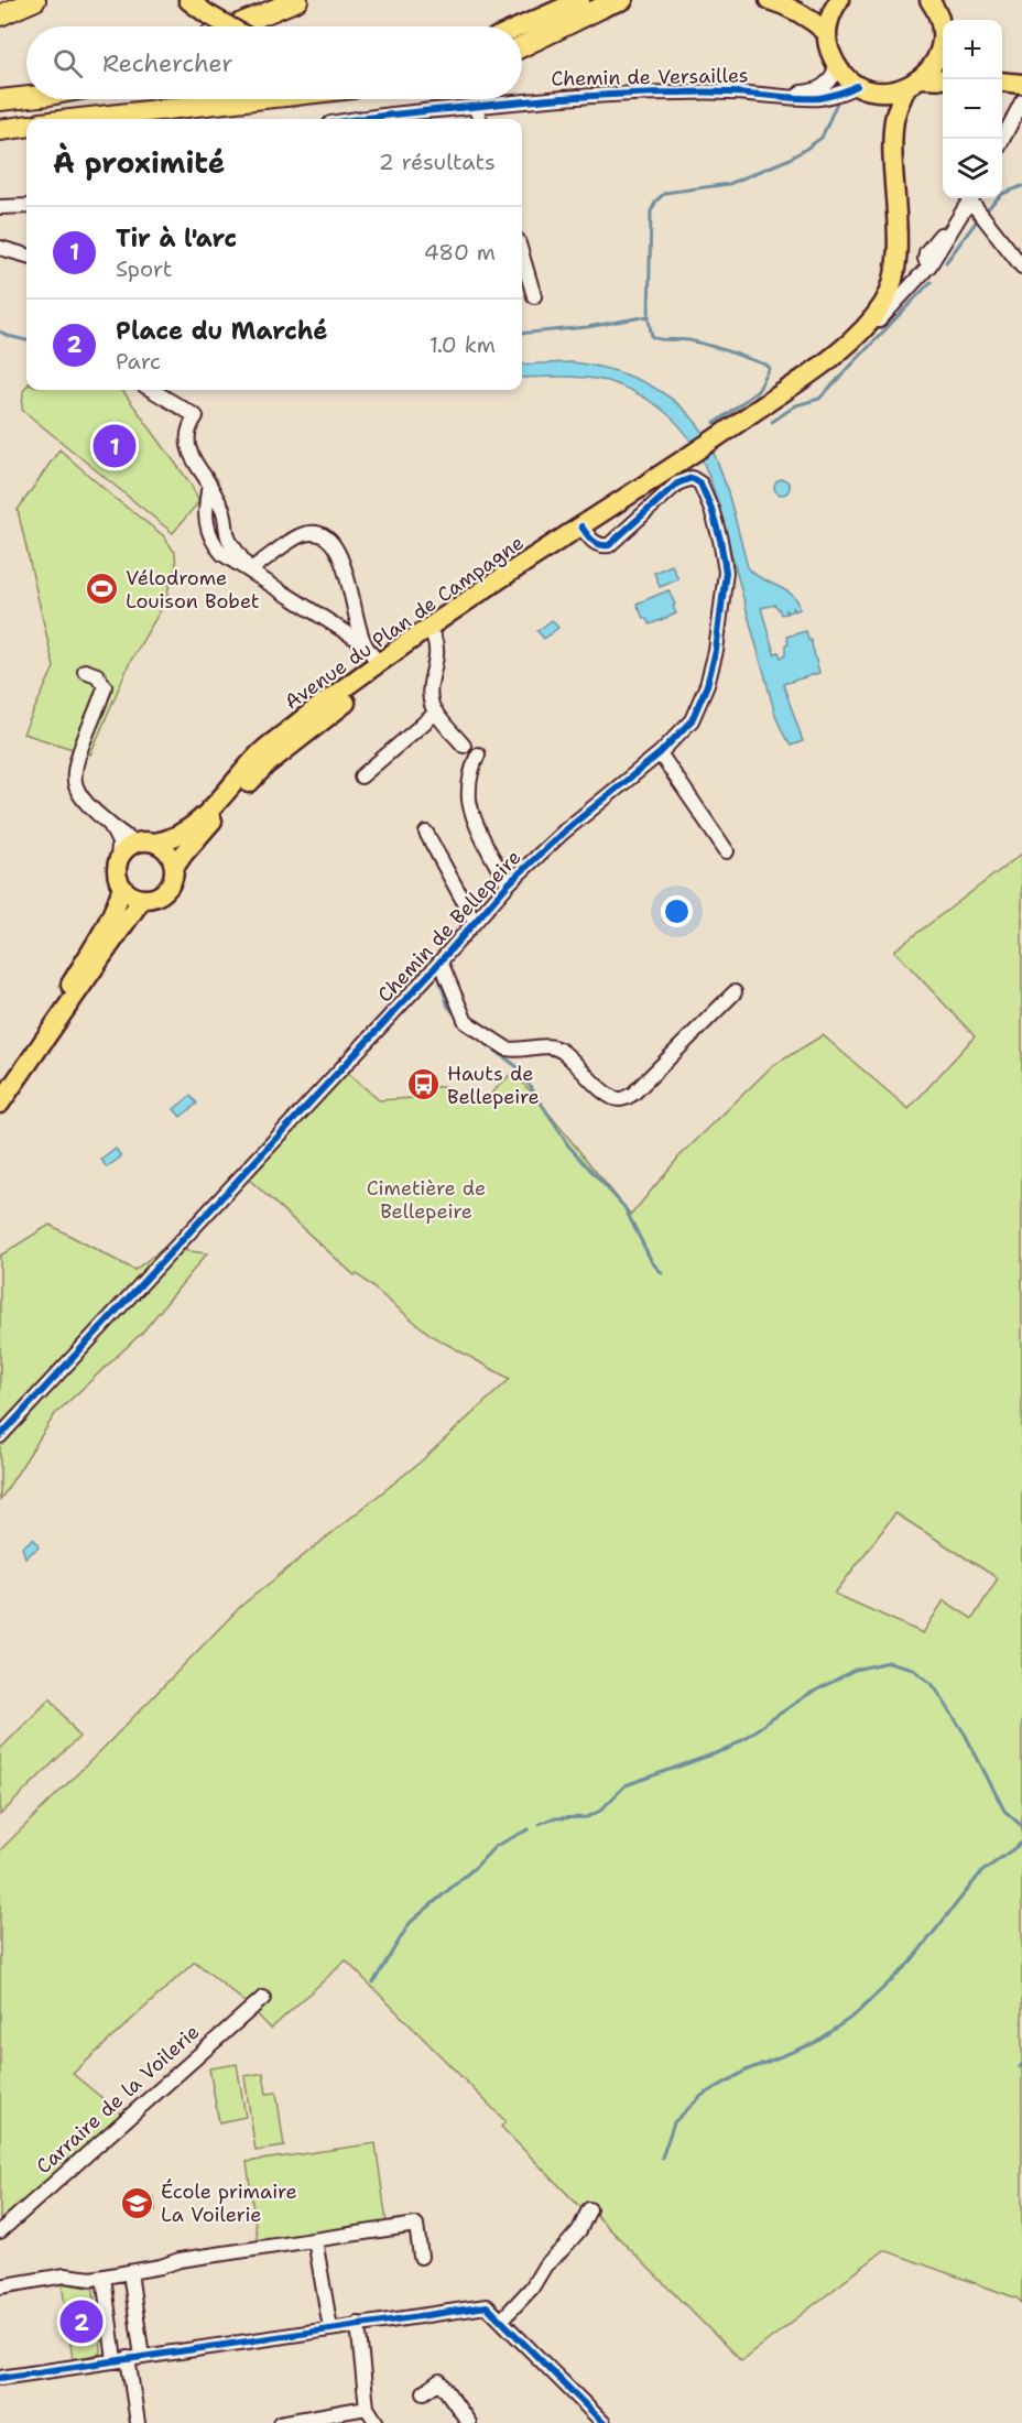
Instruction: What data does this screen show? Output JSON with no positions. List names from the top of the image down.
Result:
{
  "streets": {
    "main road": ["Avenue du Plan de Campagne"],
    "street": ["Chemin de Versailles", "Chemin de Bellepeire", "Carraire de la Voilerie"]
  },
  "crossings": [
    ["Chemin de Versailles", "Avenue du Plan de Campagne"],
    ["Avenue du Plan de Campagne", "Chemin de Bellepeire"]
  ],
  "parks": ["Cimetière de Bellepeire"],
  "places": {
    "sports": ["Vélodrome Louison Bobet"],
    "bus stop": ["Hauts de Bellepeire"],
    "school or university": ["École primaire La Voilerie"]
  },
  "page": {
    "map_buttons": ["+", "−"],
    "search": "Rechercher",
    "heading": ["À proximité", "2 résultats"],
    "list": [
      {
        "mark": "1",
        "name": "Tir à l'arc",
        "note": "Sport",
        "value": "480 m"
      },
      {
        "mark": "2",
        "name": "Place du Marché",
        "note": "Parc",
        "value": "1.0 km"
      }
    ],
    "pins": ["1", "2"]
  }
}
